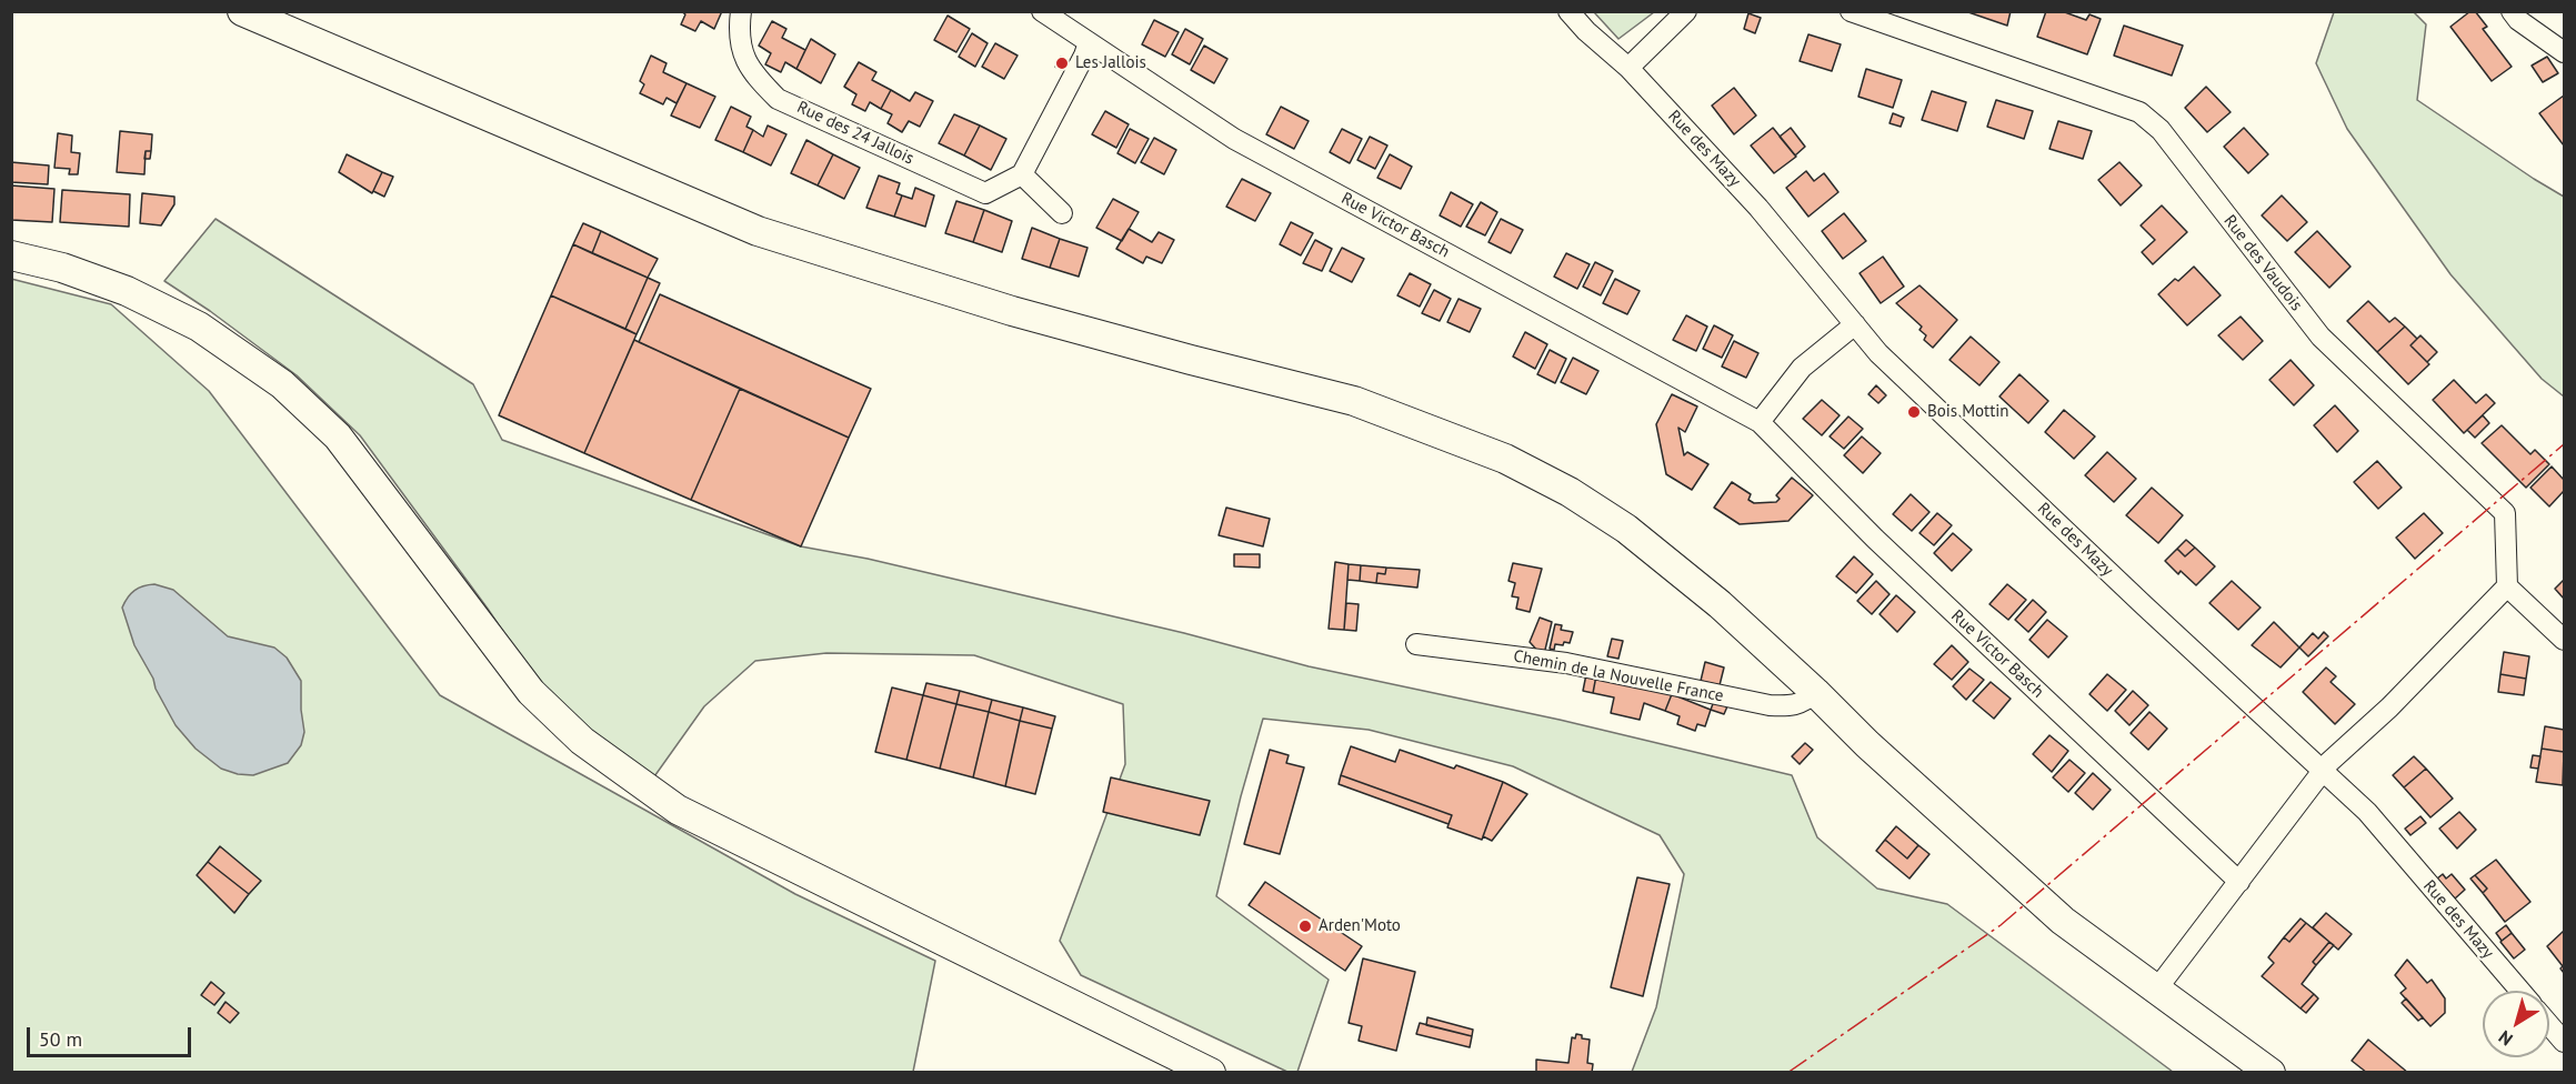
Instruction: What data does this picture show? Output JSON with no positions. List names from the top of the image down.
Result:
{
  "streets": {
    "street": [
      "Rue des 24 Jallois",
      "Rue des Mazy",
      "Rue Victor Basch",
      "Rue des Vaudois",
      "Chemin de la Nouvelle France"
    ]
  },
  "places": ["Les Jallois", "Bois Mottin", "Arden'Moto"],
  "scale_bar": "50 m",
  "north": "bottom left"
}
